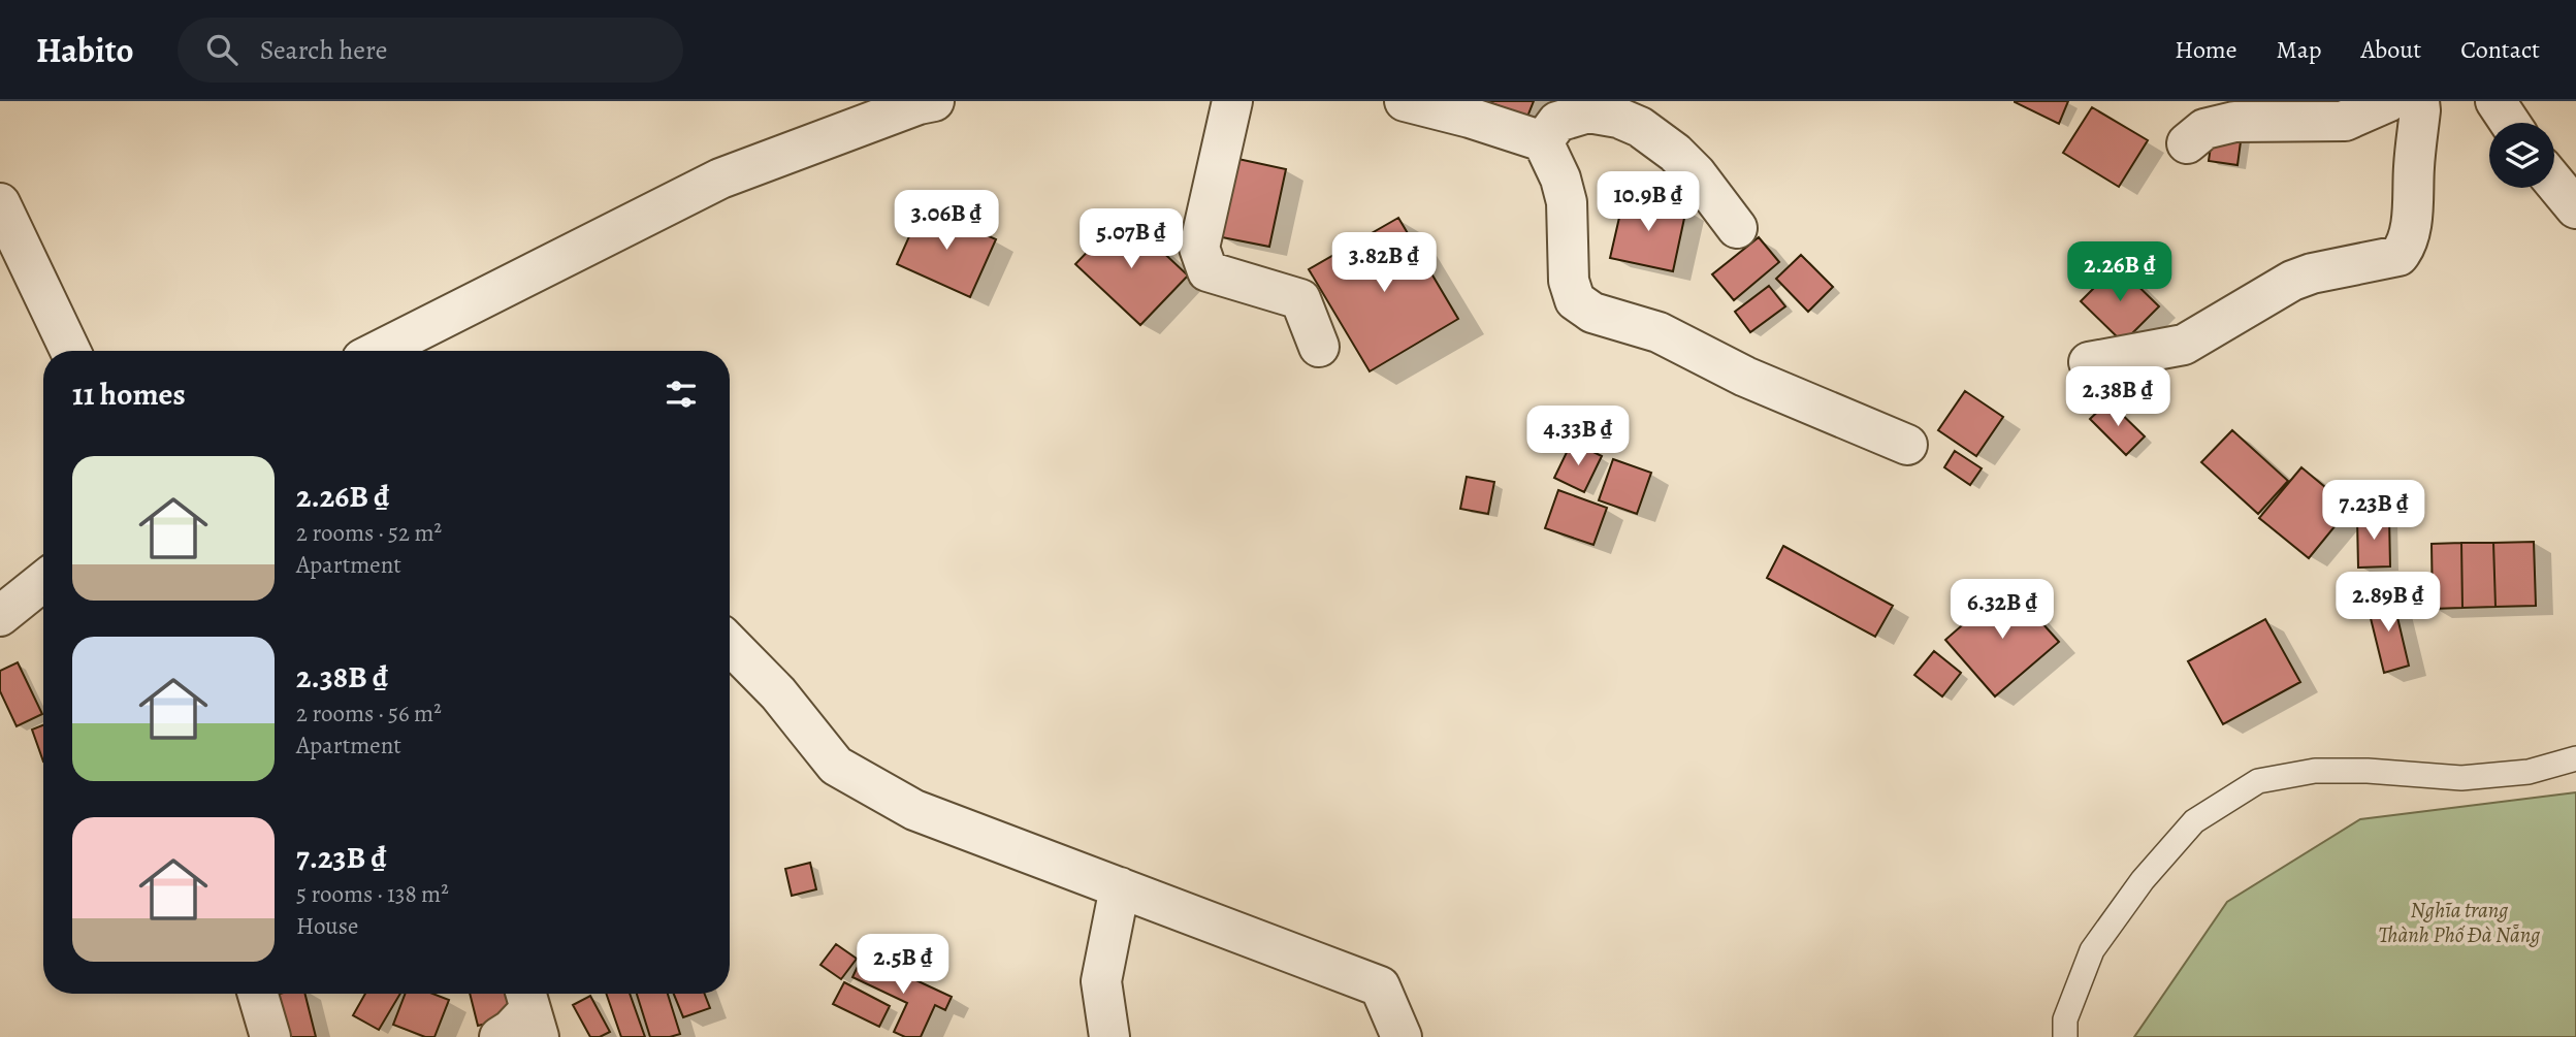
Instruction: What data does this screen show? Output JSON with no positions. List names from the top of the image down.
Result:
{
  "parks": ["Nghĩa trang Thành Phố Đà Nẵng"],
  "page": {
    "header": "Habito",
    "search": "Search here",
    "nav": [
      "Home",
      "Map",
      "About",
      "Contact"
    ],
    "price": [
      "10.9B ₫",
      "3.06B ₫",
      "5.07B ₫",
      "3.82B ₫",
      "2.26B ₫",
      "2.38B ₫",
      "4.33B ₫",
      "7.23B ₫",
      "2.89B ₫",
      "6.32B ₫",
      "2.5B ₫"
    ],
    "heading": "11 homes",
    "list": [
      {
        "name": "2.26B ₫",
        "note": "2 rooms · 52 m² · Apartment"
      },
      {
        "name": "2.38B ₫",
        "note": "2 rooms · 56 m² · Apartment"
      },
      {
        "name": "7.23B ₫",
        "note": "5 rooms · 138 m² · House"
      }
    ]
  }
}
